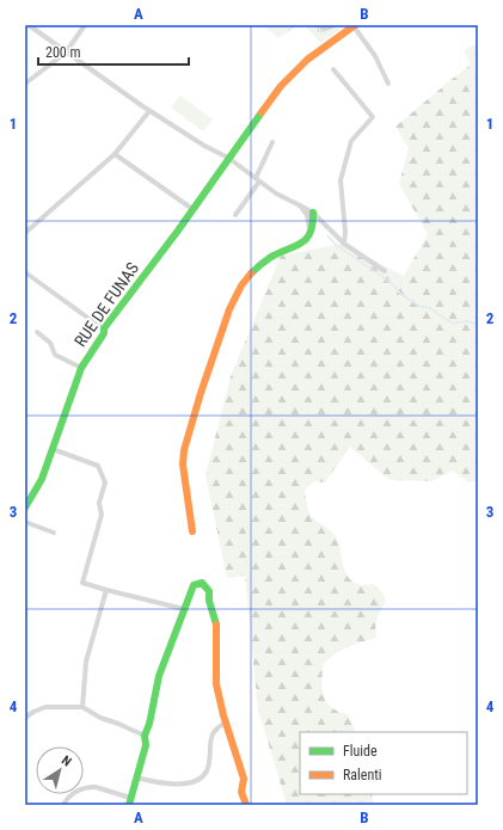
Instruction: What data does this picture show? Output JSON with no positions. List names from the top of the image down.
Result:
{
  "streets": {
    "street": ["RUE DE FUNAS"]
  },
  "legend": ["Fluide", "Ralenti"],
  "scale_bar": "200 m",
  "north": "top right",
  "grid": {
    "columns": ["A", "B"],
    "rows": [
      "1",
      "2",
      "3",
      "4"
    ]
  }
}
